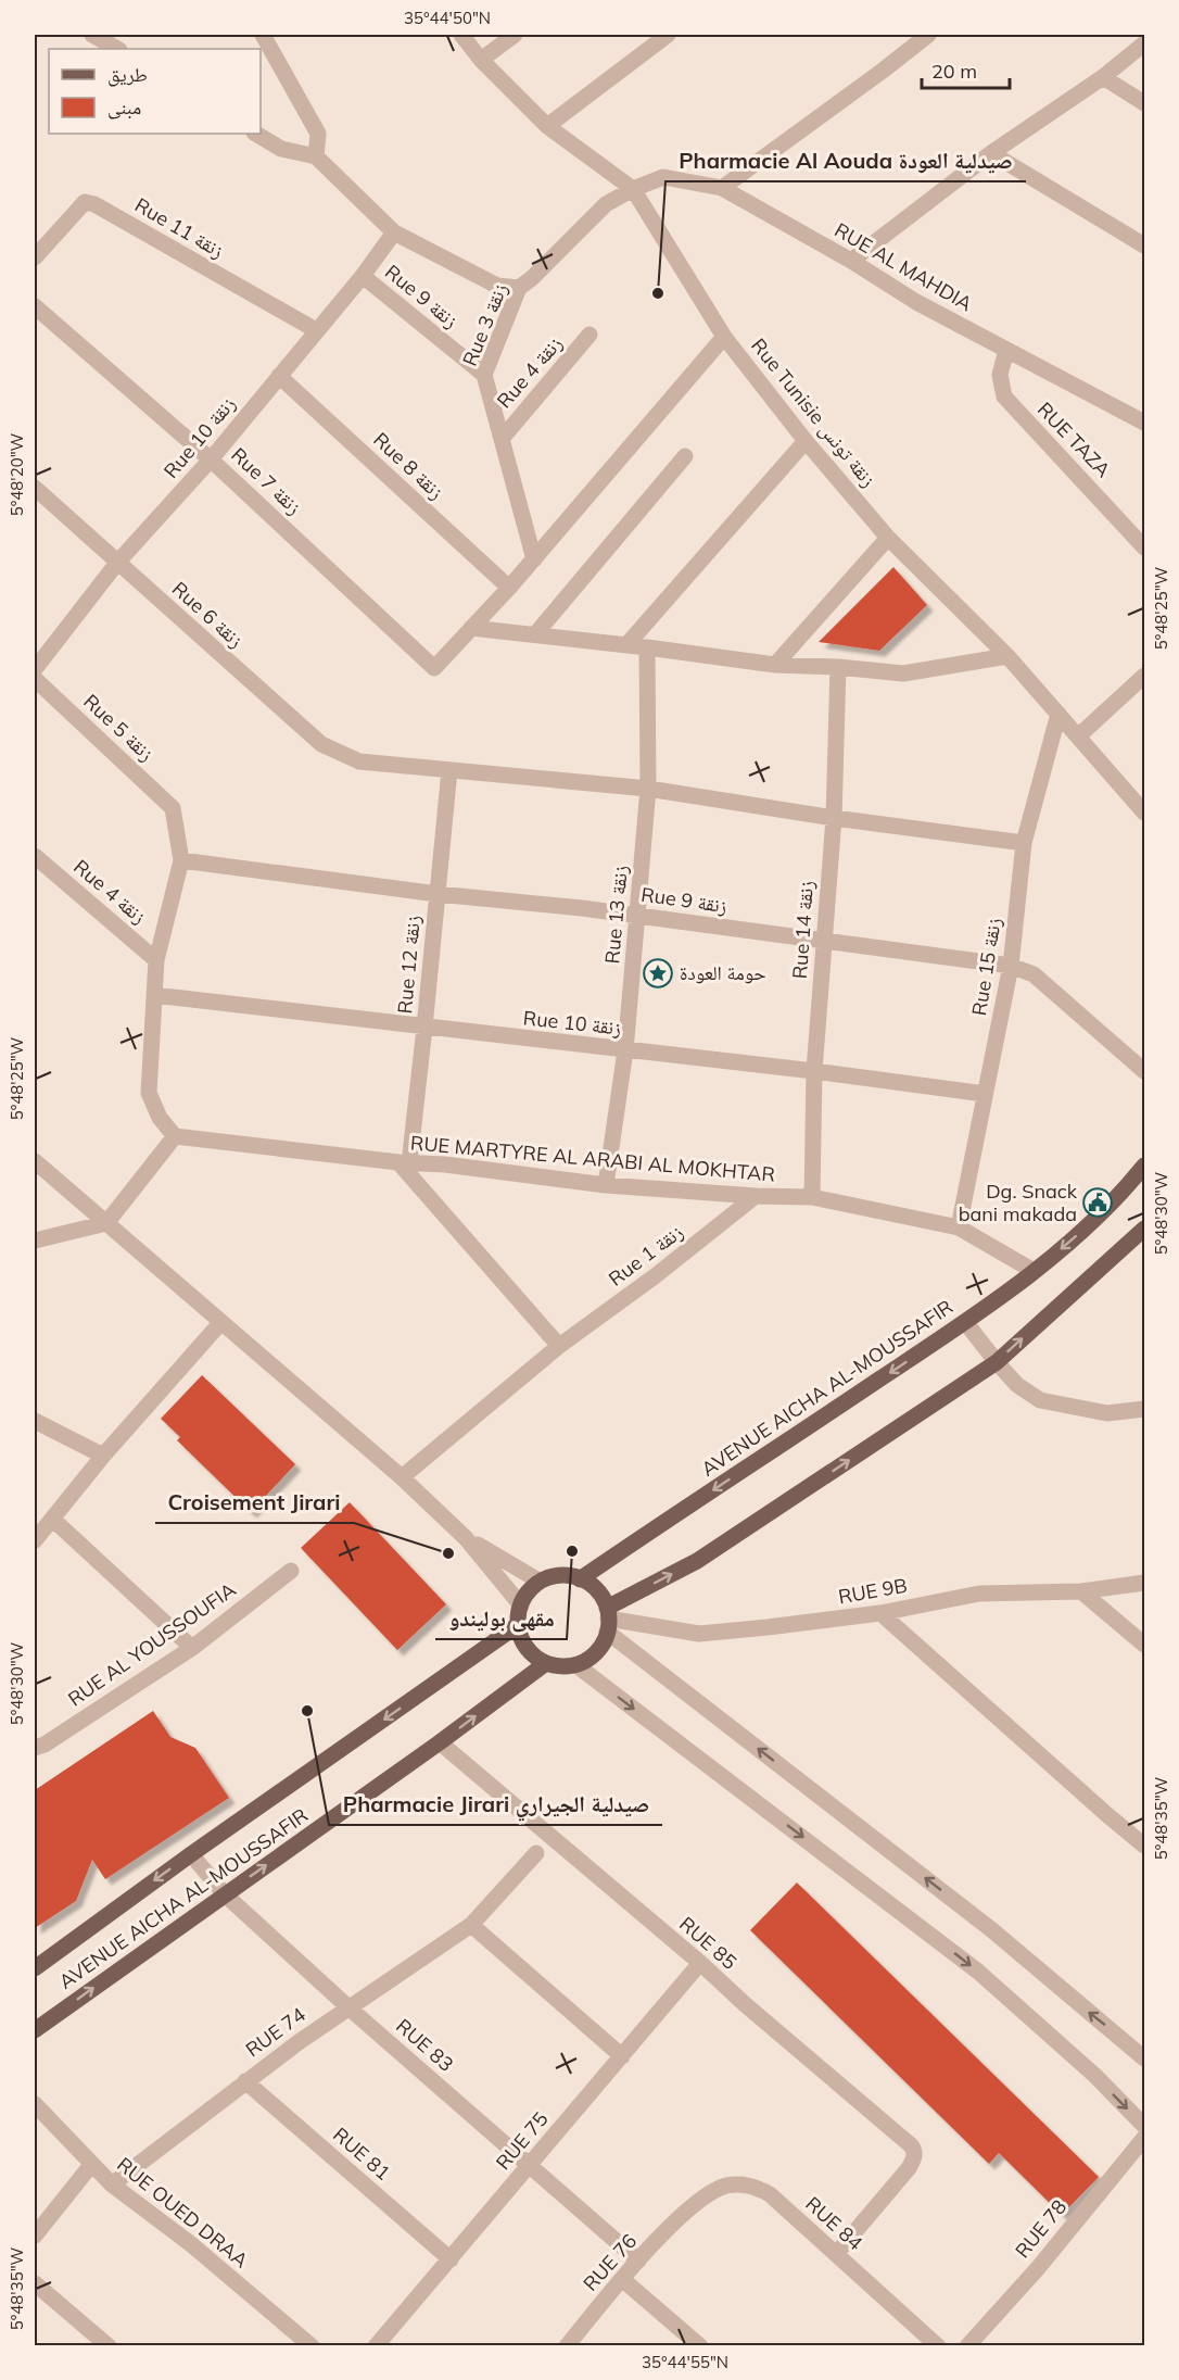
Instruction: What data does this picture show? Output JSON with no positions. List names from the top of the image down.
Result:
{
  "streets": {
    "main road": ["AVENUE AICHA AL-MOUSSAFIR"],
    "street": [
      "Rue 11 زنقة",
      "RUE AL MAHDIA",
      "Rue 9 زنقة",
      "Rue 3 زنقة",
      "Rue 4 زنقة",
      "Rue Tunisie زنقة تونس",
      "Rue 10 زنقة",
      "RUE TAZA",
      "Rue 8 زنقة",
      "Rue 7 زنقة",
      "Rue 6 زنقة",
      "Rue 5 زنقة",
      "Rue 13 زنقة",
      "Rue 14 زنقة",
      "Rue 12 زنقة",
      "Rue 15 زنقة",
      "RUE MARTYRE AL ARABI AL MOKHTAR",
      "Rue 1 زنقة",
      "RUE 9B",
      "RUE AL YOUSSOUFIA",
      "RUE 85",
      "RUE 74",
      "RUE 83",
      "RUE 75",
      "RUE 81",
      "RUE OUED DRAA",
      "RUE 84",
      "RUE 78",
      "RUE 76"
    ]
  },
  "crossings": [
    ["Rue 11 زنقة", "Rue 10 زنقة"],
    ["RUE AL MAHDIA", "Rue 3 زنقة"],
    ["RUE AL MAHDIA", "Rue Tunisie زنقة تونس"],
    ["RUE AL MAHDIA", "RUE TAZA"],
    ["Rue 9 زنقة", "Rue 3 زنقة"],
    ["Rue 9 زنقة", "Rue 10 زنقة"],
    ["Rue 9 زنقة", "Rue 5 زنقة"],
    ["Rue 9 زنقة", "Rue 13 زنقة"],
    ["Rue 9 زنقة", "Rue 14 زنقة"],
    ["Rue 9 زنقة", "Rue 12 زنقة"],
    ["Rue 9 زنقة", "Rue 15 زنقة"],
    ["Rue 3 زنقة", "Rue 4 زنقة"],
    ["Rue 3 زنقة", "Rue Tunisie زنقة تونس"],
    ["Rue Tunisie زنقة تونس", "Rue 15 زنقة"],
    ["Rue 10 زنقة", "Rue 8 زنقة"],
    ["Rue 10 زنقة", "Rue 7 زنقة"],
    ["Rue 10 زنقة", "Rue 6 زنقة"],
    ["Rue 10 زنقة", "Rue 13 زنقة"],
    ["Rue 10 زنقة", "Rue 14 زنقة"],
    ["Rue 10 زنقة", "Rue 12 زنقة"],
    ["Rue 10 زنقة", "Rue 15 زنقة"],
    ["Rue 6 زنقة", "Rue 13 زنقة"],
    ["Rue 6 زنقة", "Rue 14 زنقة"],
    ["Rue 6 زنقة", "Rue 12 زنقة"],
    ["Rue 6 زنقة", "Rue 15 زنقة"],
    ["Rue 13 زنقة", "RUE MARTYRE AL ARABI AL MOKHTAR"],
    ["Rue 14 زنقة", "RUE MARTYRE AL ARABI AL MOKHTAR"],
    ["Rue 12 زنقة", "RUE MARTYRE AL ARABI AL MOKHTAR"],
    ["Rue 15 زنقة", "RUE MARTYRE AL ARABI AL MOKHTAR"],
    ["RUE MARTYRE AL ARABI AL MOKHTAR", "Rue 1 زنقة"],
    ["RUE MARTYRE AL ARABI AL MOKHTAR", "AVENUE AICHA AL-MOUSSAFIR"],
    ["AVENUE AICHA AL-MOUSSAFIR", "RUE 9B"],
    ["AVENUE AICHA AL-MOUSSAFIR", "RUE 85"],
    ["AVENUE AICHA AL-MOUSSAFIR", "RUE 83"],
    ["RUE 85", "RUE 75"],
    ["RUE 85", "RUE 84"],
    ["RUE 74", "RUE 83"],
    ["RUE 74", "RUE 81"],
    ["RUE 74", "RUE OUED DRAA"],
    ["RUE 83", "RUE 75"],
    ["RUE 83", "RUE 76"],
    ["RUE 75", "RUE 81"],
    ["RUE 84", "RUE 76"]
  ],
  "places": {
    "other": [
      "Pharmacie Al Aouda صيدلية العودة",
      "مقهى بوليندو",
      "Croisement Jirari",
      "Pharmacie Jirari صيدلية الجيراري"
    ],
    "place": ["حومة العودة"],
    "public building": ["Dg. Snack bani makada"]
  },
  "legend": ["طريق", "مبنى"],
  "scale_bar": "20 m",
  "coordinates": [
    "35°44'50\"N",
    "5°48'20\"W",
    "5°48'25\"W",
    "5°48'30\"W",
    "5°48'35\"W",
    "35°44'55\"N"
  ]
}
